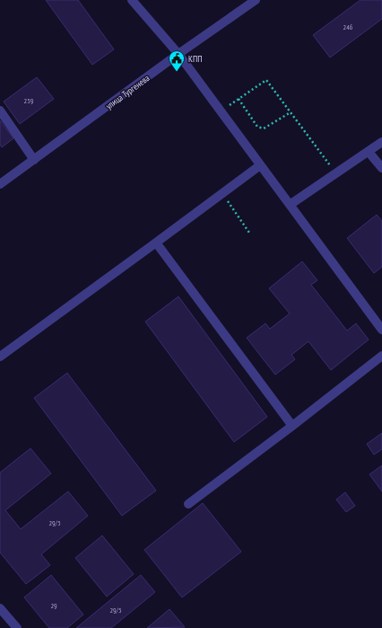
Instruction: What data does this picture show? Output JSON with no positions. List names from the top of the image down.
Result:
{
  "streets": {
    "street": ["улица Тургенева"]
  },
  "places": {
    "public building": ["КПП"]
  },
  "house_numbers": [
    "246",
    "259",
    "29/3",
    "29",
    "29/5"
  ]
}
